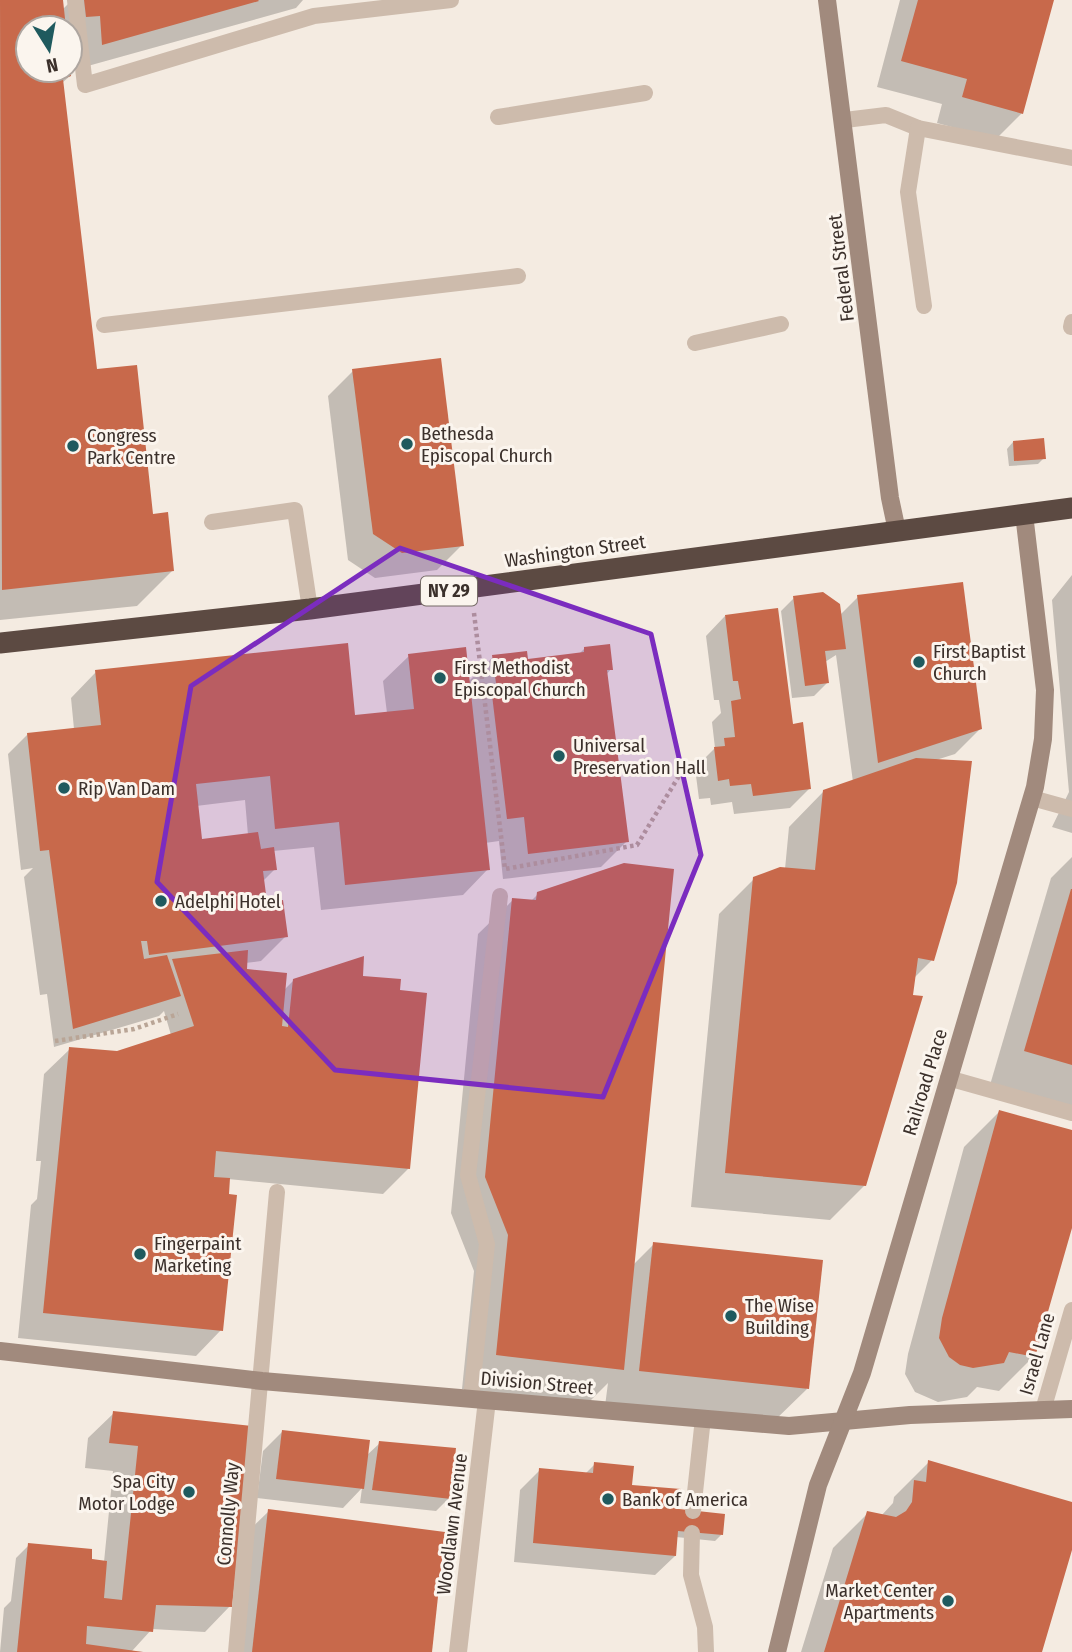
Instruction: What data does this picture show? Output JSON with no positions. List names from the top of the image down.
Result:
{
  "streets": {
    "highway": ["Washington Street", "NY 29"],
    "street": [
      "Federal Street",
      "Railroad Place",
      "Division Street",
      "Woodlawn Avenue"
    ],
    "lane": ["Israel Lane", "Connolly Way"]
  },
  "crossings": [
    ["Federal Street", "Washington Street"],
    ["Washington Street", "Railroad Place"],
    ["Railroad Place", "Division Street"],
    ["Israel Lane", "Division Street"],
    ["Division Street", "Connolly Way"],
    ["Division Street", "Woodlawn Avenue"]
  ],
  "places": [
    "Bethesda Episcopal Church",
    "Congress Park Centre",
    "First Baptist Church",
    "First Methodist Episcopal Church",
    "Universal Preservation Hall",
    "Rip Van Dam",
    "Adelphi Hotel",
    "Fingerpaint Marketing",
    "The Wise Building",
    "Spa City Motor Lodge",
    "Bank of America",
    "Market Center Apartments"
  ],
  "north": "bottom"
}
